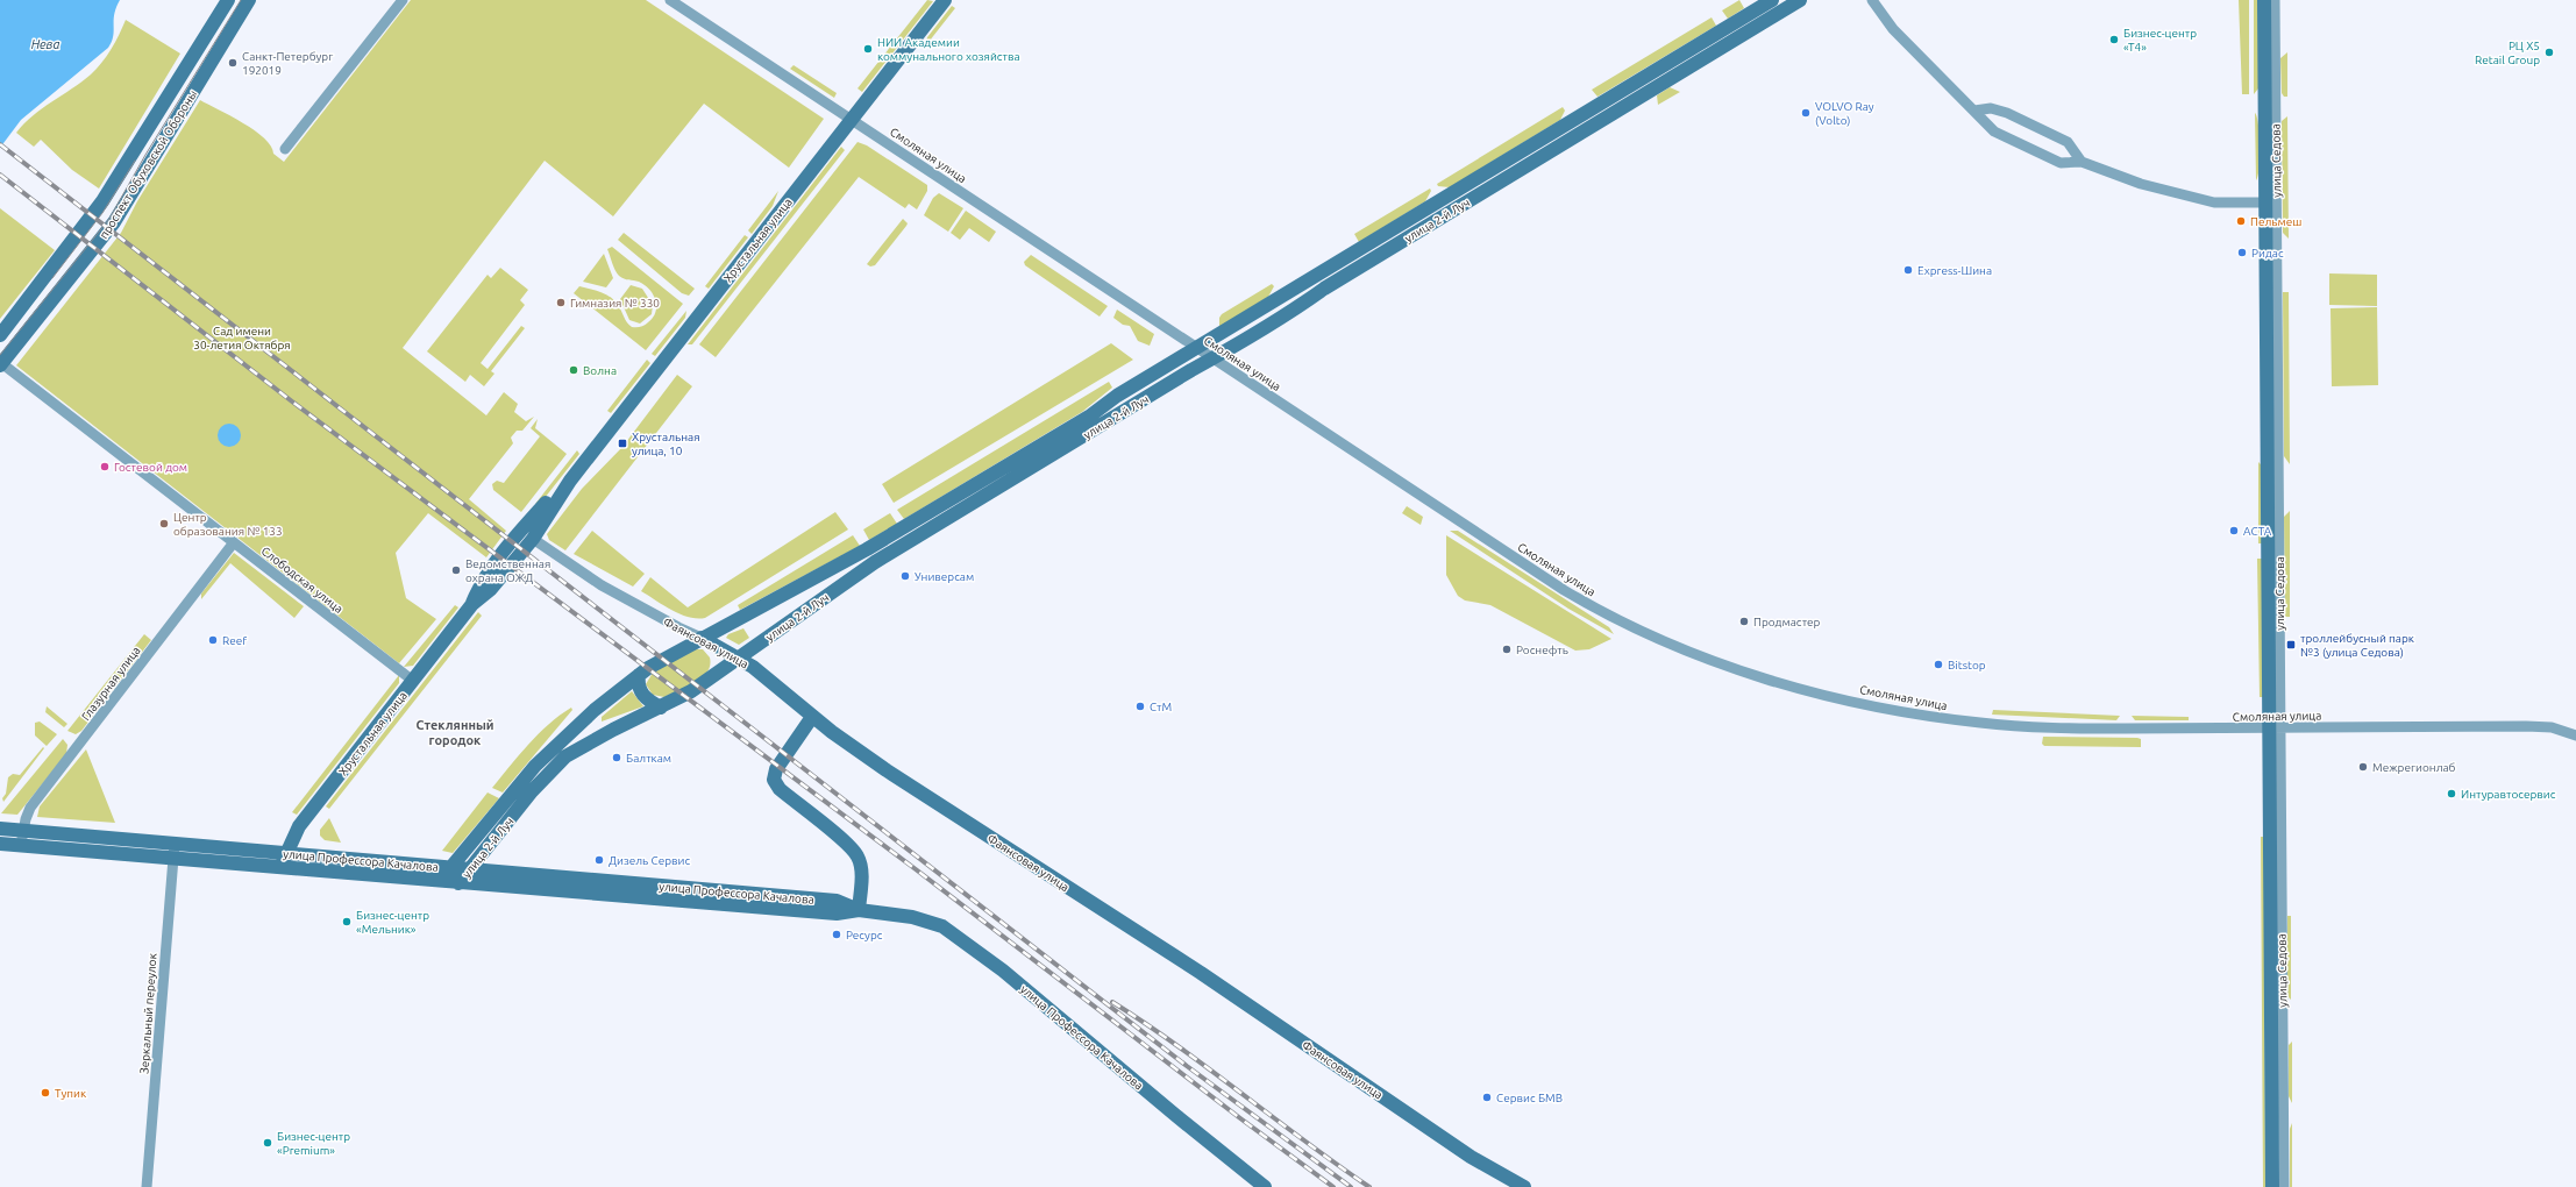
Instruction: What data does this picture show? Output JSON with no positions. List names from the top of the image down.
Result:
{
  "streets": {
    "main road": [
      "улица Седова",
      "проспект Обуховской Обороны",
      "улица 2-й Луч",
      "Хрустальная улица",
      "Фаянсовая улица",
      "улица Профессора Качалова"
    ],
    "street": [
      "Смоляная улица",
      "Слободская улица",
      "Глазурная улица",
      "Зеркальный переулок"
    ]
  },
  "crossings": [
    ["Смоляная улица", "улица Седова"],
    ["Смоляная улица", "улица 2-й Луч"],
    ["Смоляная улица", "Хрустальная улица"],
    ["проспект Обуховской Обороны", "Слободская улица"],
    ["улица 2-й Луч", "Фаянсовая улица"],
    ["улица 2-й Луч", "улица Профессора Качалова"],
    ["Хрустальная улица", "Слободская улица"],
    ["Хрустальная улица", "Фаянсовая улица"],
    ["Хрустальная улица", "улица Профессора Качалова"],
    ["Слободская улица", "Глазурная улица"],
    ["Глазурная улица", "улица Профессора Качалова"],
    ["улица Профессора Качалова", "Зеркальный переулок"]
  ],
  "districts": ["Стеклянный городок"],
  "water": ["Нева"],
  "parks": ["Сад имени 30-летия Октября"],
  "places": {
    "other": [
      "Бизнес-центр «Т4»",
      "НИИ Академии коммунального хозяйства",
      "РЦ X5 Retail Group",
      "Санкт-Петербург 192019",
      "VOLVO Ray (Volto)",
      "Пельмеш",
      "Ридас",
      "Express-Шина",
      "Гимназия № 330",
      "Волна",
      "Гостевой дом",
      "Центр образования № 133",
      "АСТА",
      "Ведомственная охрана ОЖД",
      "Универсам",
      "Продмастер",
      "Reef",
      "Роснефть",
      "Bitstop",
      "СтМ",
      "Балткам",
      "Межрегионлаб",
      "Интуравтосервис",
      "Дизель Сервис",
      "Бизнес-центр «Мельник»",
      "Ресурс",
      "Тупик",
      "Сервис БМВ",
      "Бизнес-центр «Premium»"
    ],
    "transit": ["Хрустальная улица, 10", "троллейбусный парк №3 (улица Седова)"]
  }
}
